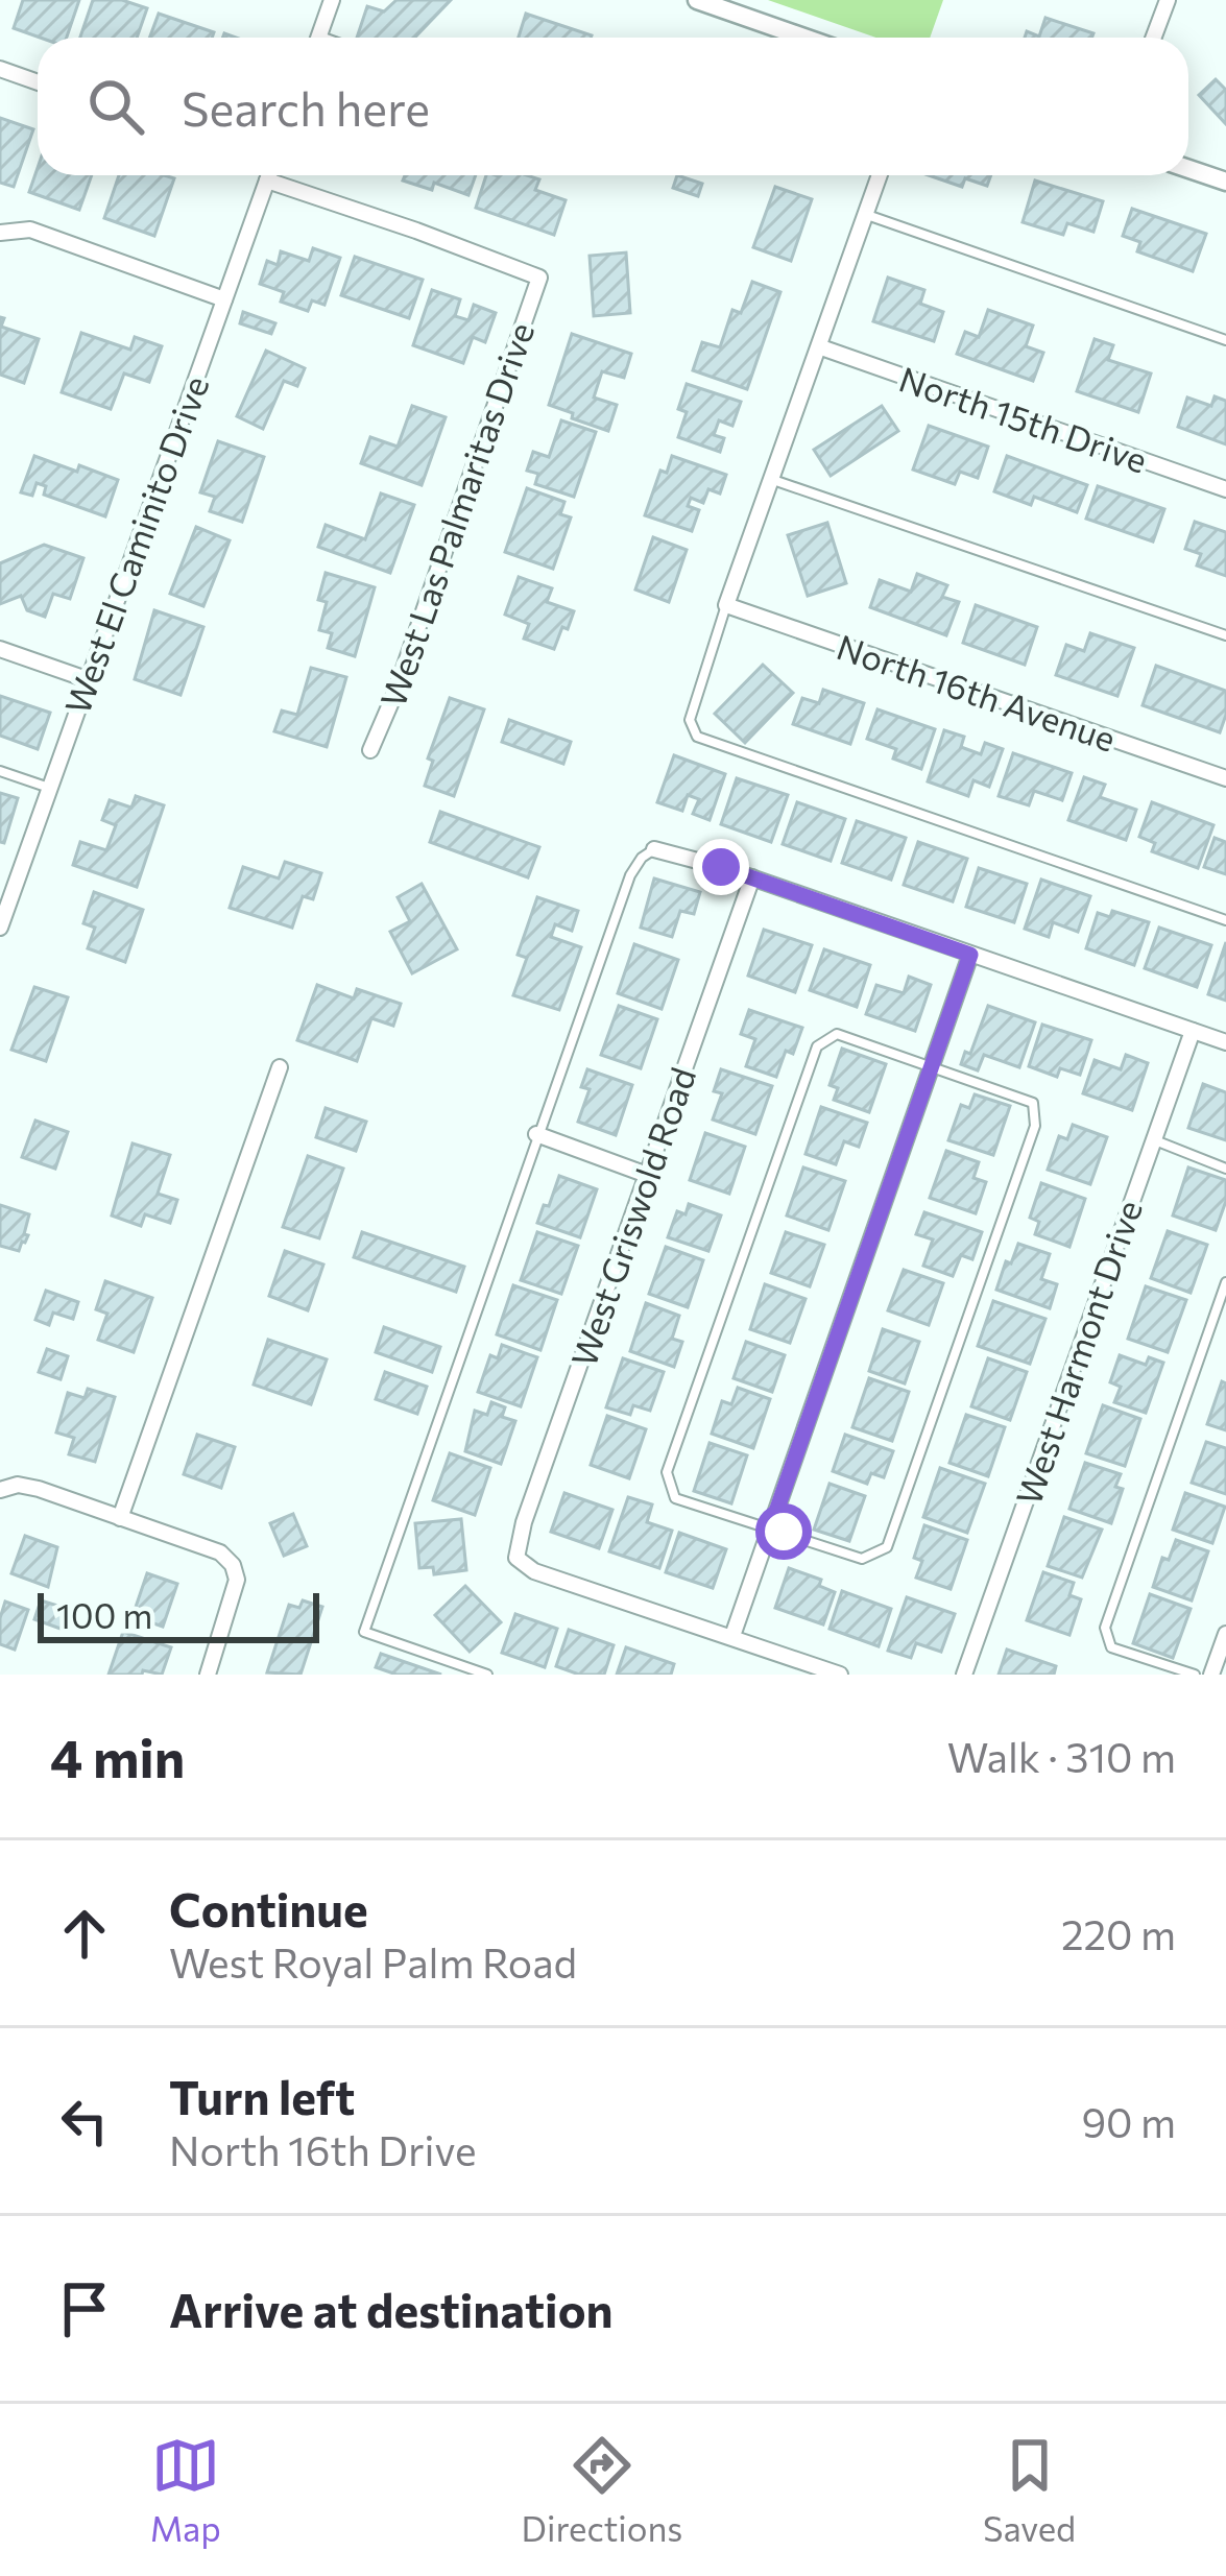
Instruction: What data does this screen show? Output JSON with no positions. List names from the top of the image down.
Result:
{
  "streets": {
    "street": [
      "North 15th Drive",
      "West Las Palmaritas Drive",
      "West El Caminito Drive",
      "North 16th Avenue",
      "West Griswold Road",
      "West Harmont Drive"
    ]
  },
  "scale_bar": "100 m",
  "page": {
    "search": "Search here",
    "scale": "100 m",
    "heading": ["4 min", "Walk · 310 m"],
    "list": [
      ["Continue", "West Royal Palm Road", "220 m"],
      ["Turn left", "North 16th Drive", "90 m"],
      "Arrive at destination"
    ],
    "nav": ["Map", "Directions", "Saved"]
  }
}
